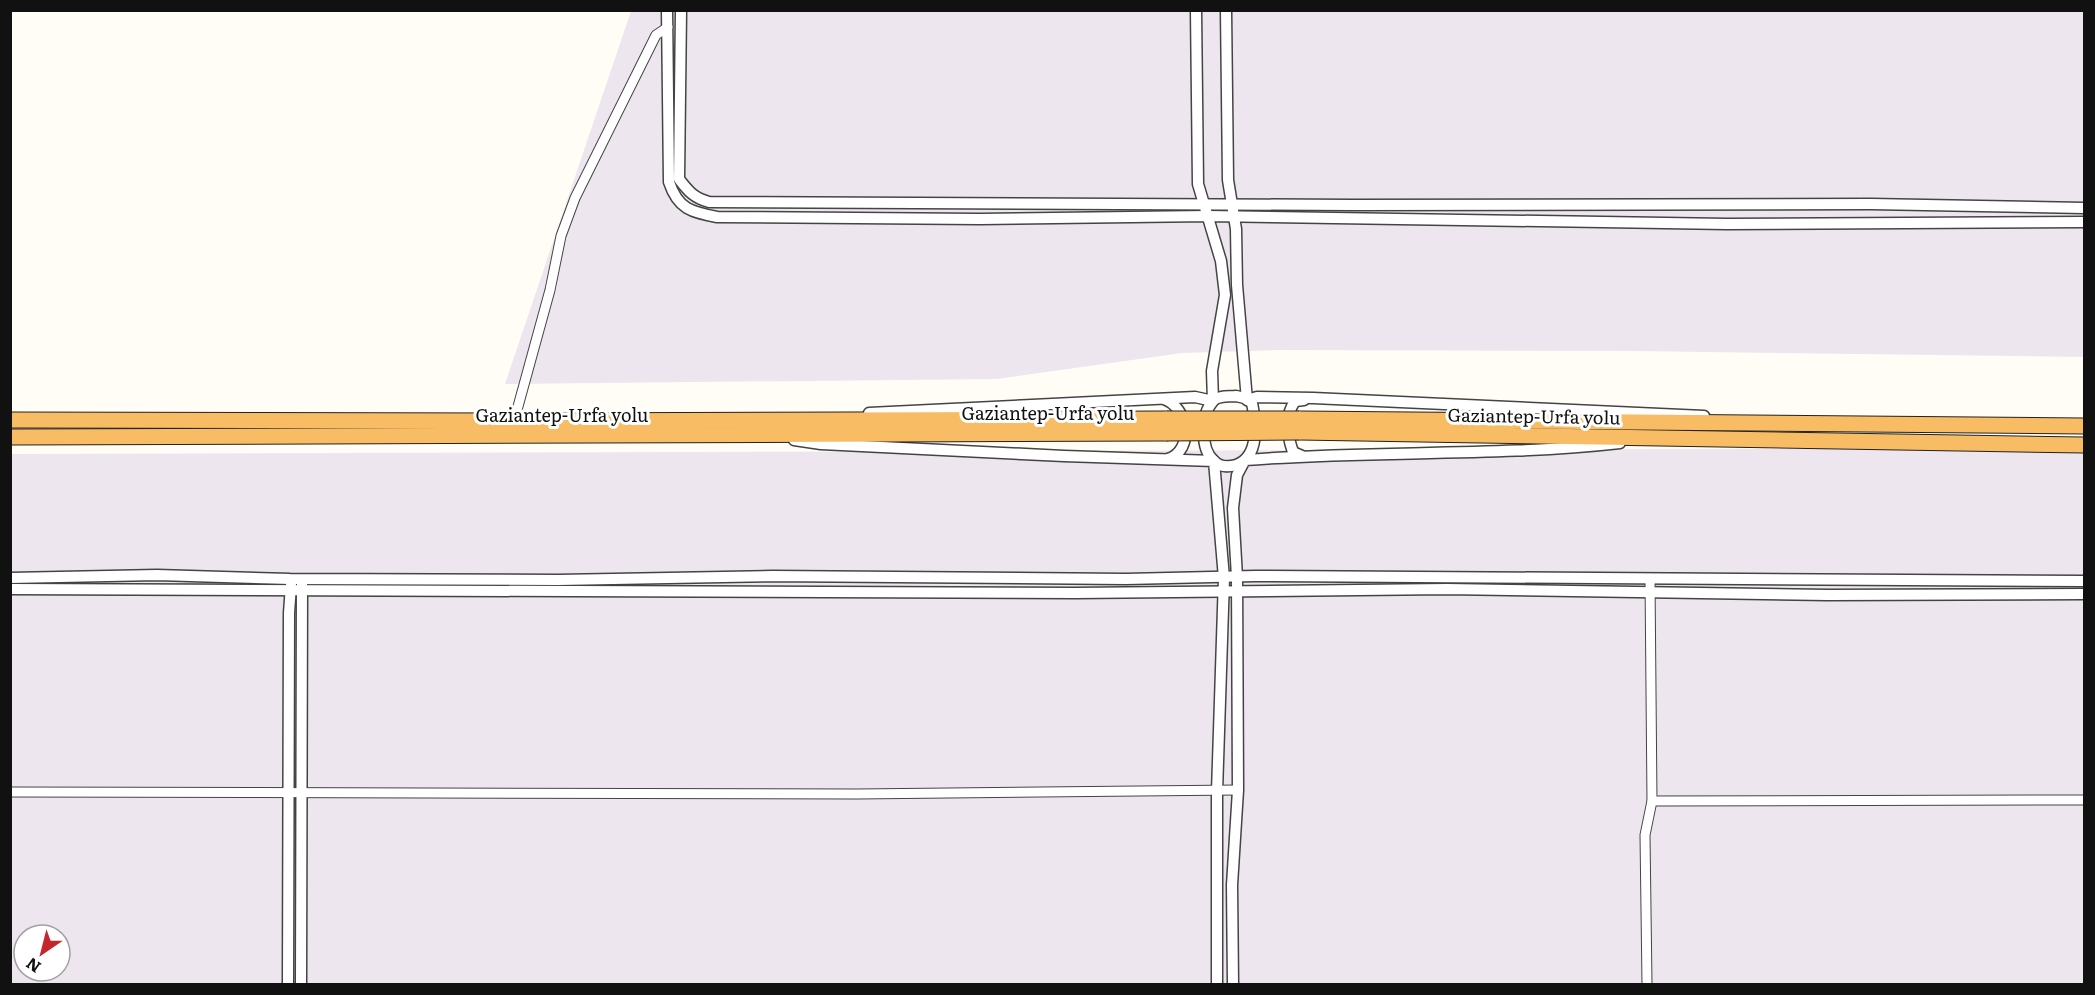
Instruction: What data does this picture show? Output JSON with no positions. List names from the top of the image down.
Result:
{
  "streets": {
    "highway": ["Gaziantep-Urfa yolu"]
  },
  "north": "bottom left"
}
